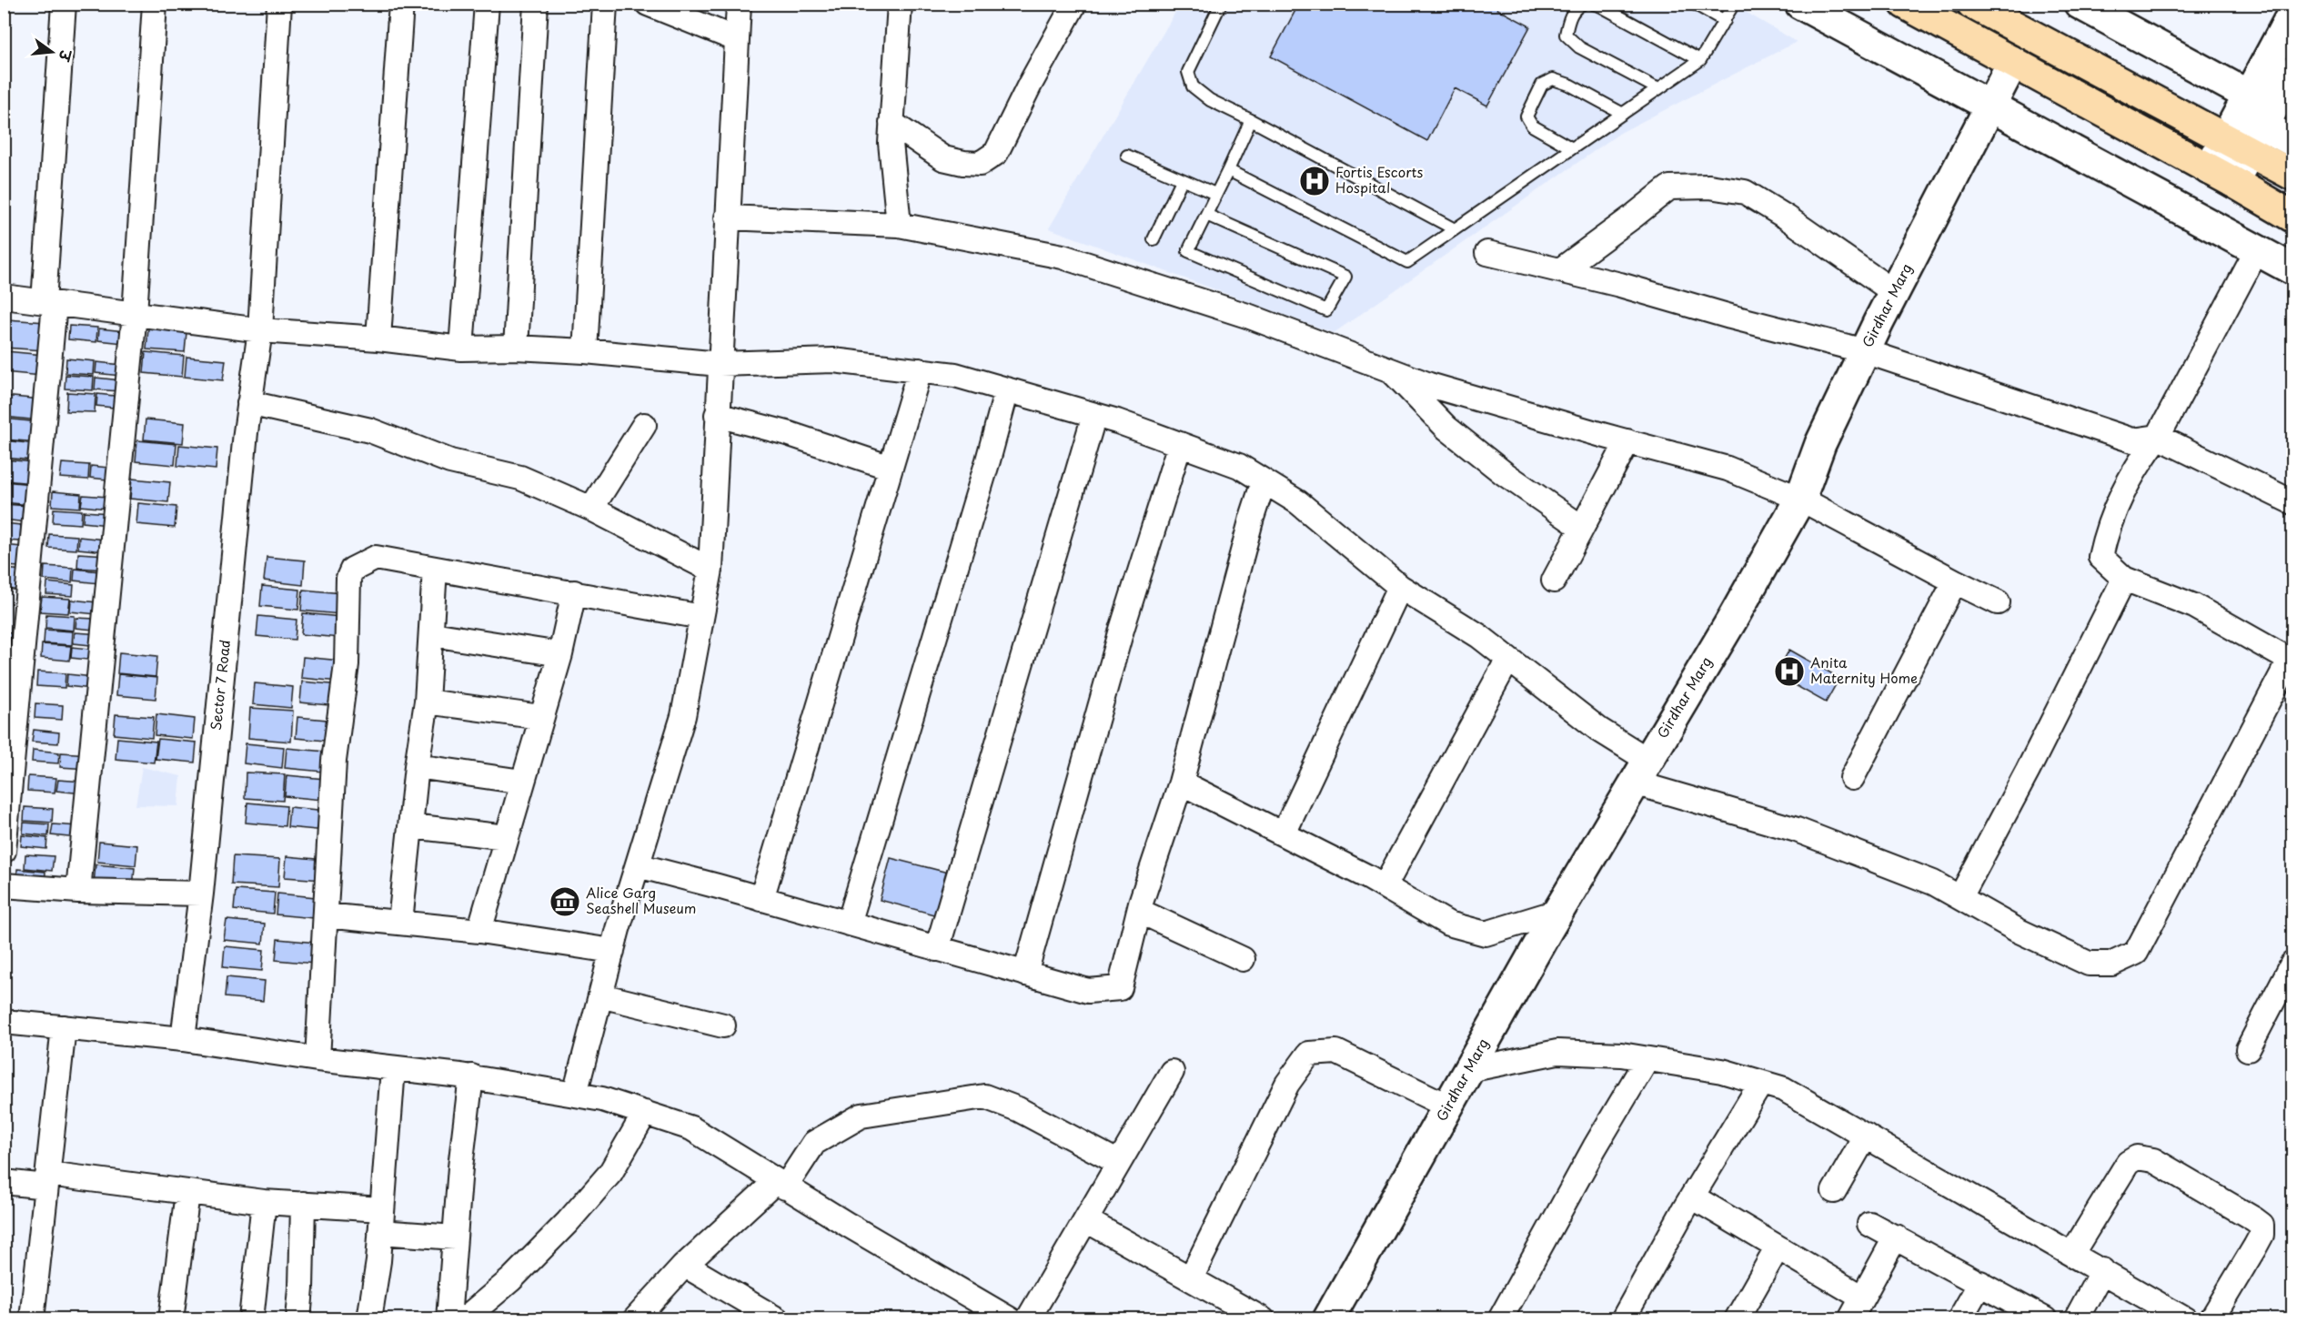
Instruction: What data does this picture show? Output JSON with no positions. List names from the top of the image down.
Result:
{
  "streets": {
    "street": ["Girdhar Marg", "Sector 7 Road"]
  },
  "places": {
    "hospital": ["Fortis Escorts Hospital", "Anita Maternity Home"],
    "museum": ["Alice Garg Seashell Museum"]
  },
  "north": "right"
}
